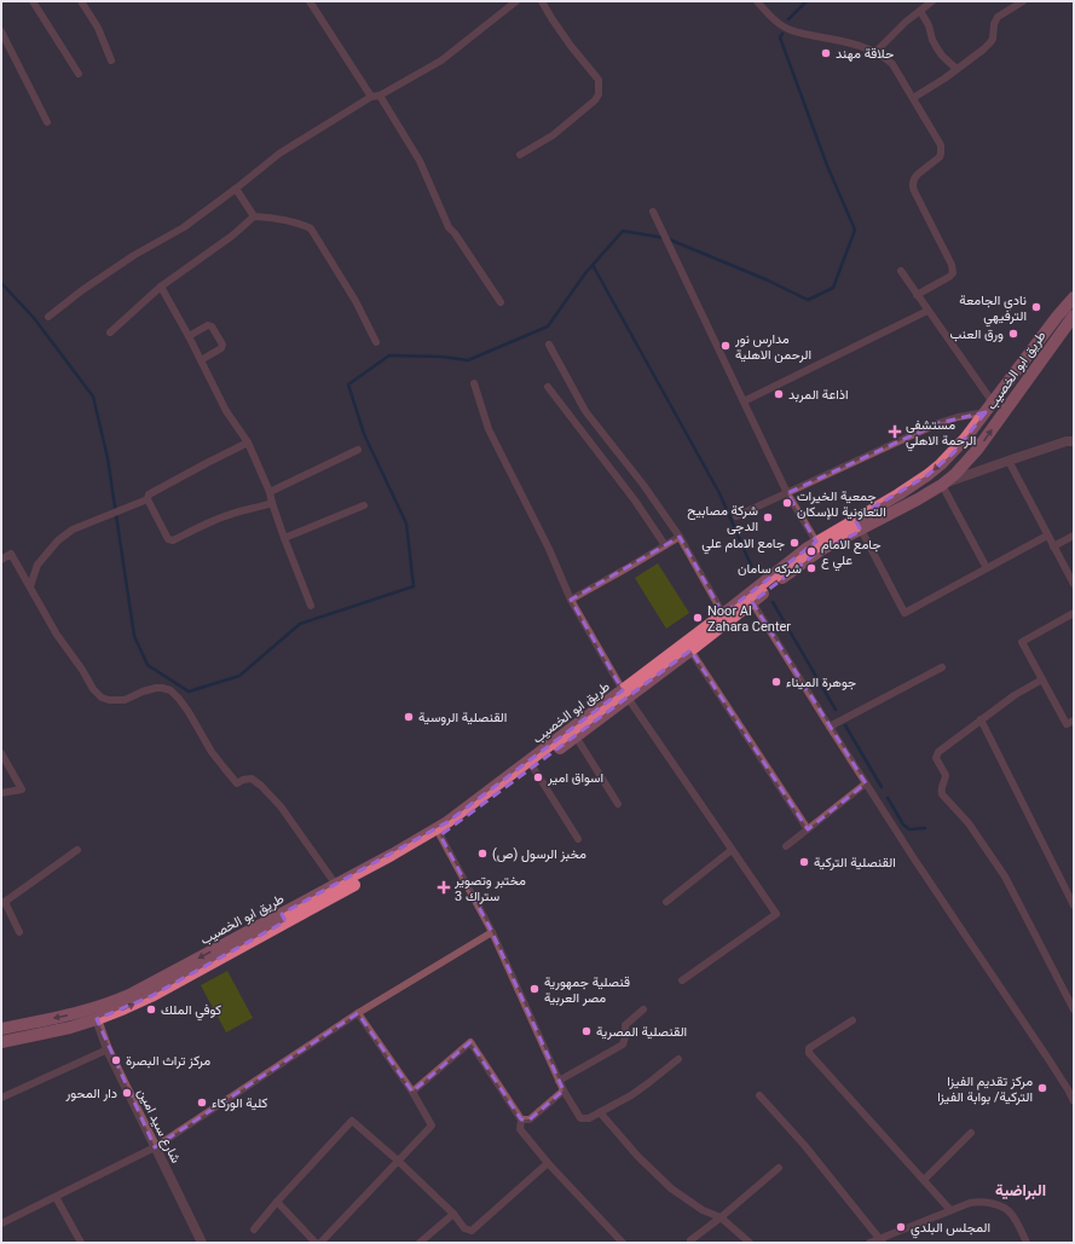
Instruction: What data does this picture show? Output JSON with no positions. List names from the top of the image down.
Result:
{
  "streets": {
    "main road": ["طريق ابو الخصيب"],
    "street": ["شارع سيد امين"]
  },
  "crossings": [
    ["طريق ابو الخصيب", "شارع سيد امين"]
  ],
  "districts": ["البراضية"],
  "places": {
    "other": [
      "حلاقة مهند",
      "نادي الجامعة الترفيهي",
      "ورق العنب",
      "مدارس نور الرحمن الاهلية",
      "اذاعة المربد",
      "جمعية الخيرات التعاونية للإسكان",
      "شركة مصابيح الدجى",
      "جامع الامام علي",
      "جامع الامام علي ع",
      "شركه سامان",
      "Noor Al Zahara Center",
      "جوهرة الميناء",
      "القنصلية الروسية",
      "اسواق امير",
      "مخبز الرسول (ص)",
      "القنصلية التركية",
      "قنصلية جمهورية مصر العربية",
      "كوفي الملك",
      "القنصلية المصرية",
      "مركز تراث البصرة",
      "مركز تقديم الفيزا التركية/ بوابة الفيزا",
      "دار المحور",
      "كلية الوركاء",
      "المجلس البلدي"
    ],
    "health": ["مستشفى الرحمة الاهلي", "مختبر وتصوير ستراك 3"]
  }
}
